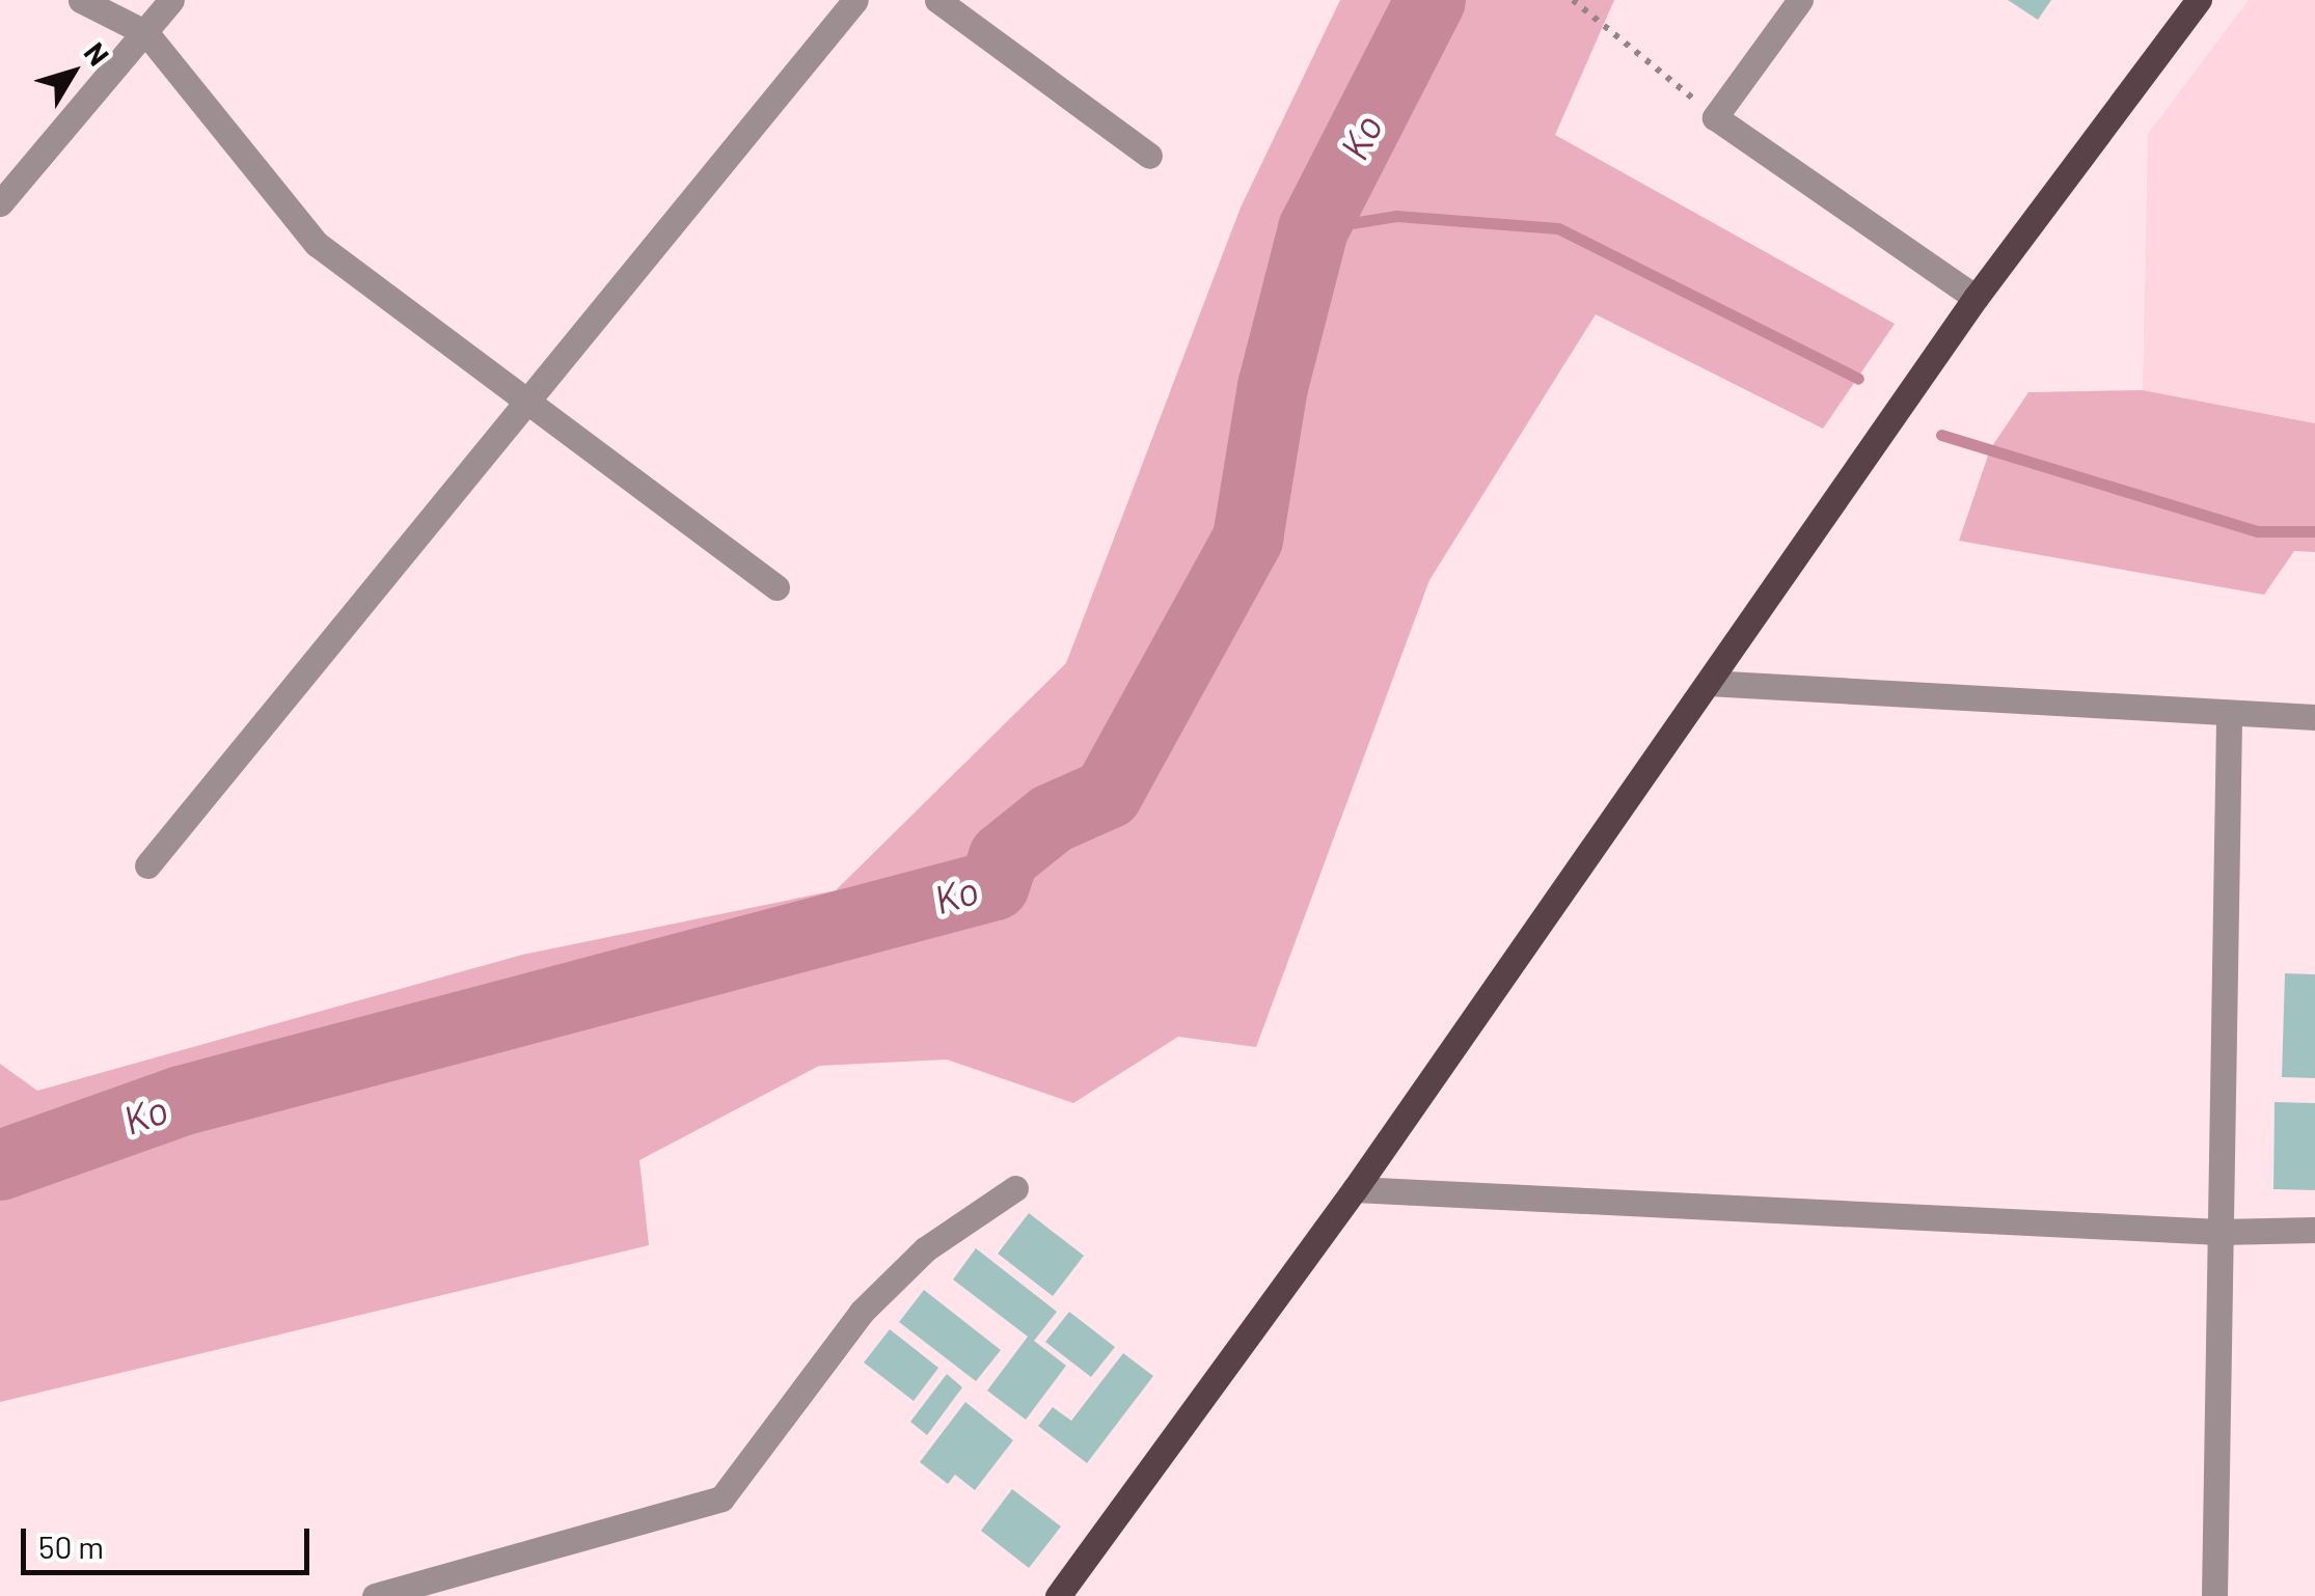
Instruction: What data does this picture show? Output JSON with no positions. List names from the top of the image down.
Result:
{
  "water": ["Ko"],
  "scale_bar": "50 m",
  "north": "top right"
}
